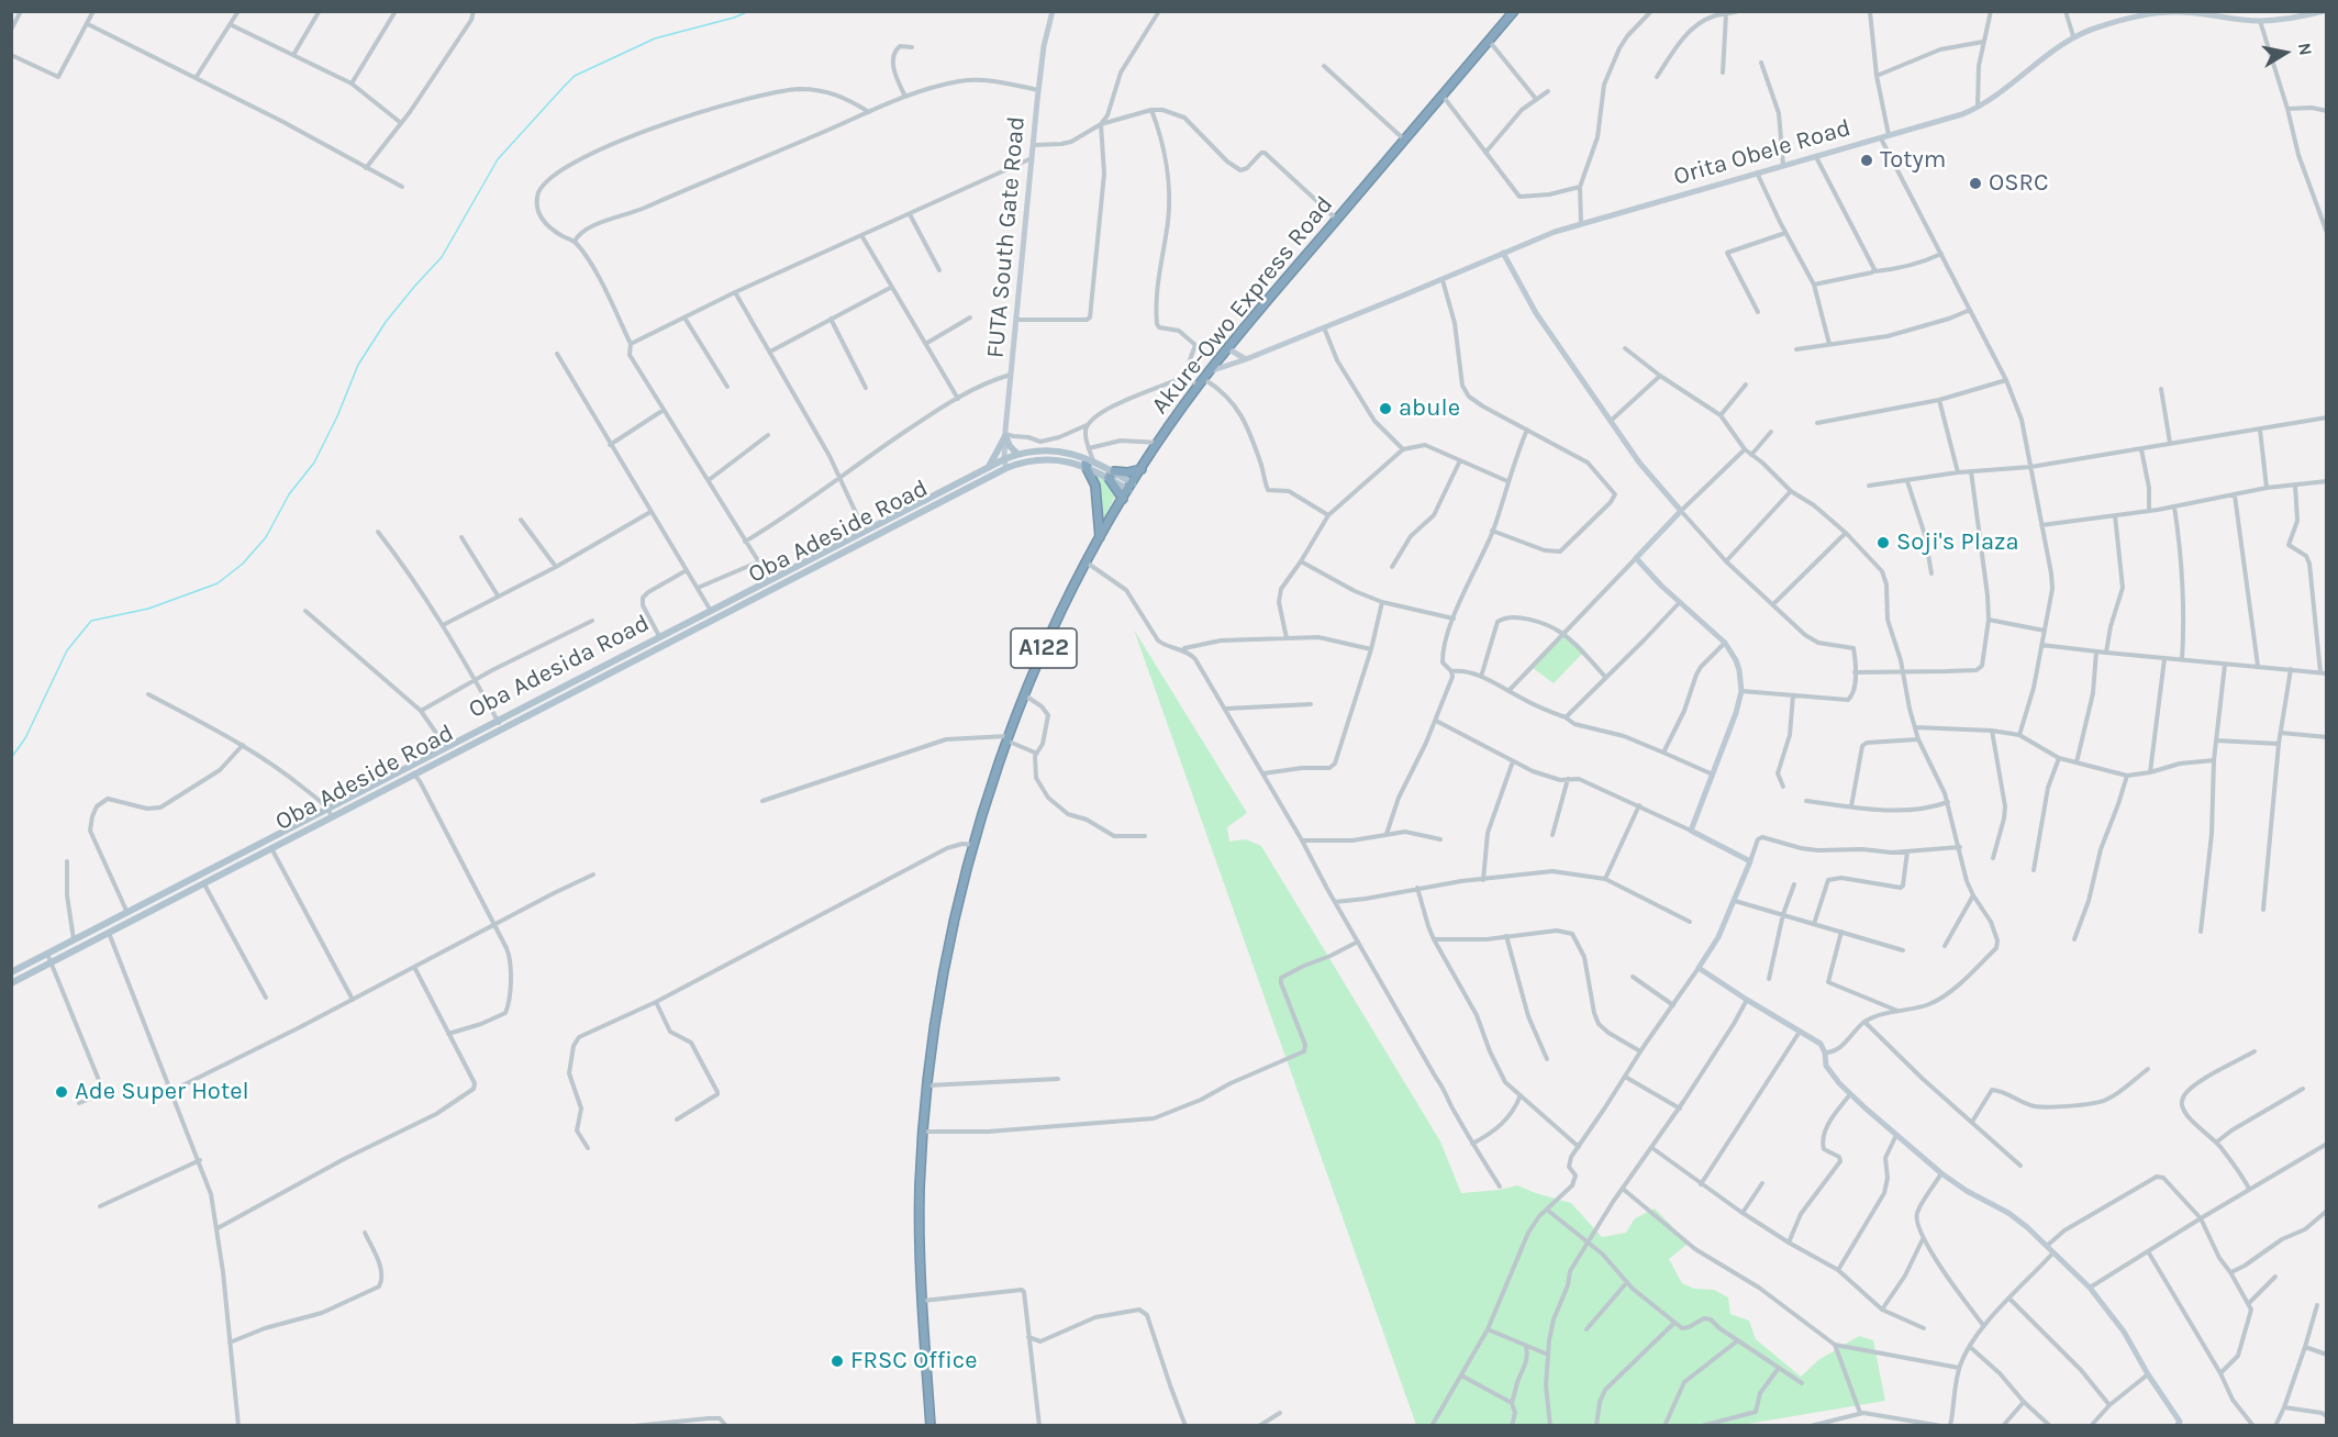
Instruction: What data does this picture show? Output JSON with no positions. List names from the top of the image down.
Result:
{
  "streets": {
    "highway": ["Akure-Owo Express Road", "A122"],
    "main road": [
      "Orita Obele Road",
      "FUTA South Gate Road",
      "Oba Adeside Road",
      "Oba Adesida Road"
    ]
  },
  "crossings": [
    ["Orita Obele Road", "Akure-Owo Express Road"],
    ["FUTA South Gate Road", "Oba Adeside Road"],
    ["FUTA South Gate Road", "Oba Adesida Road"],
    ["Akure-Owo Express Road", "Oba Adesida Road"],
    ["Oba Adeside Road", "Oba Adesida Road"]
  ],
  "places": [
    "Totym",
    "OSRC",
    "abule",
    "Soji's Plaza",
    "Ade Super Hotel",
    "FRSC Office"
  ],
  "north": "right"
}
